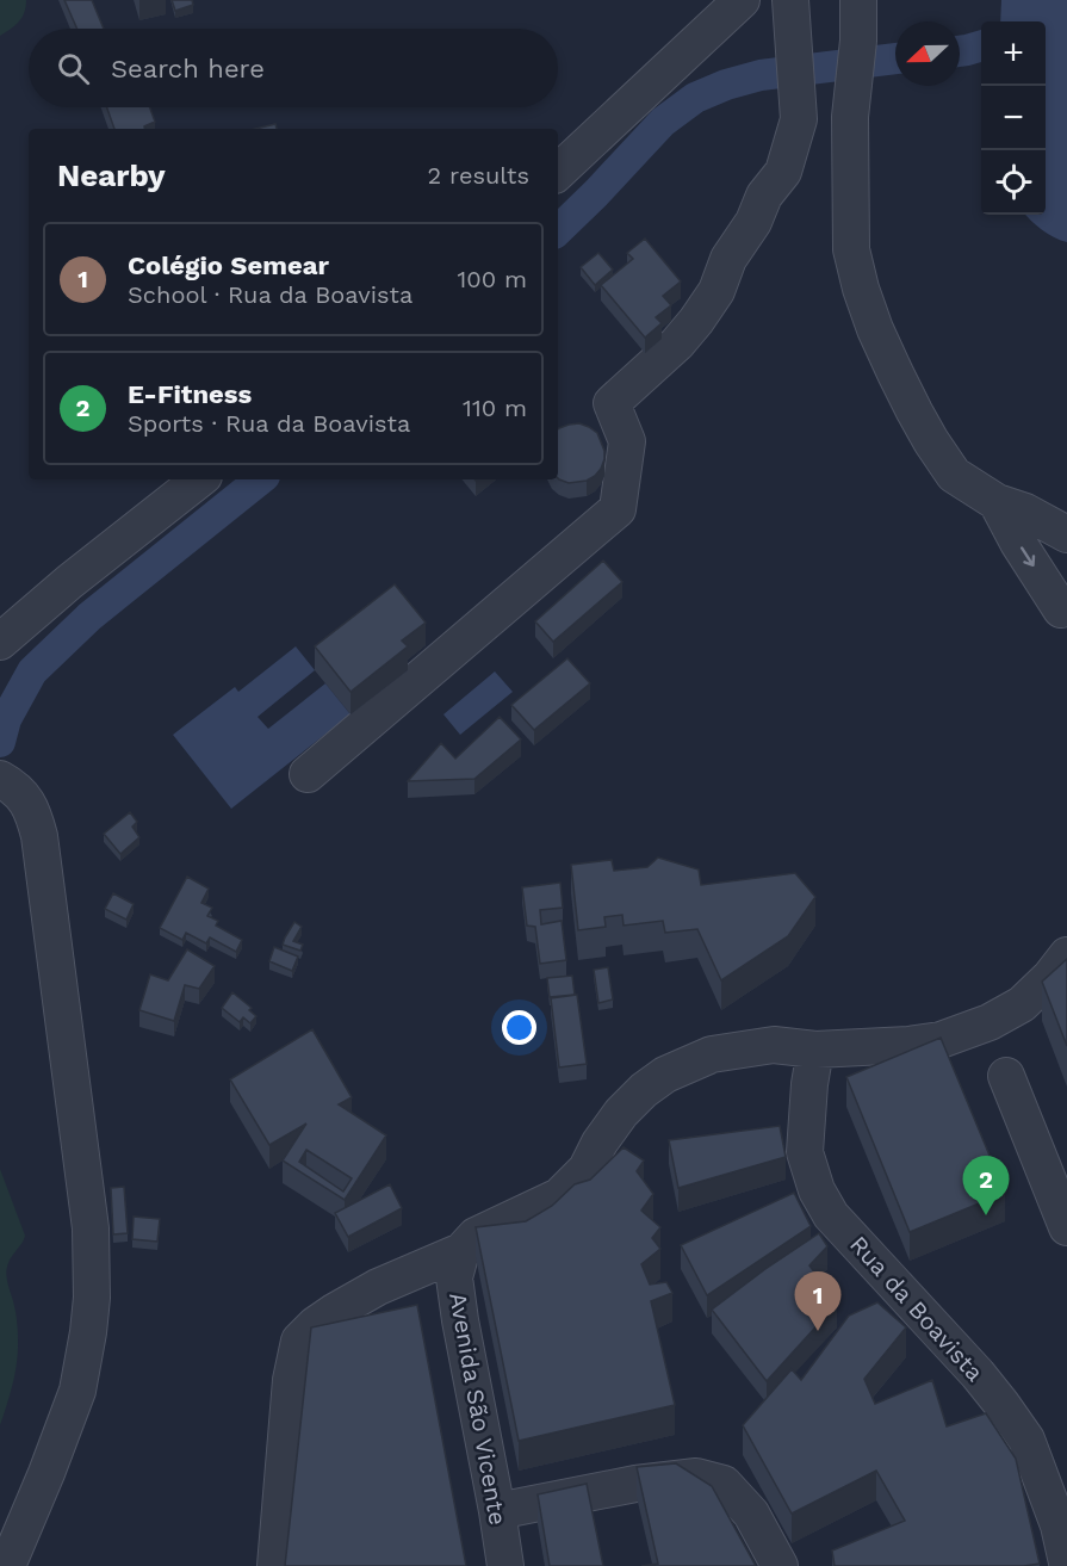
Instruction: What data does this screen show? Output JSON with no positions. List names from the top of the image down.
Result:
{
  "streets": {
    "street": ["Rua da Boavista", "Avenida São Vicente"]
  },
  "north": "left",
  "page": {
    "map_buttons": ["+", "−"],
    "search": "Search here",
    "heading": ["Nearby", "2 results"],
    "list": [
      {
        "mark": "1",
        "name": "Colégio Semear",
        "note": "School · Rua da Boavista",
        "value": "100 m"
      },
      {
        "mark": "2",
        "name": "E-Fitness",
        "note": "Sports · Rua da Boavista",
        "value": "110 m"
      }
    ],
    "pins": ["2", "1"]
  }
}
